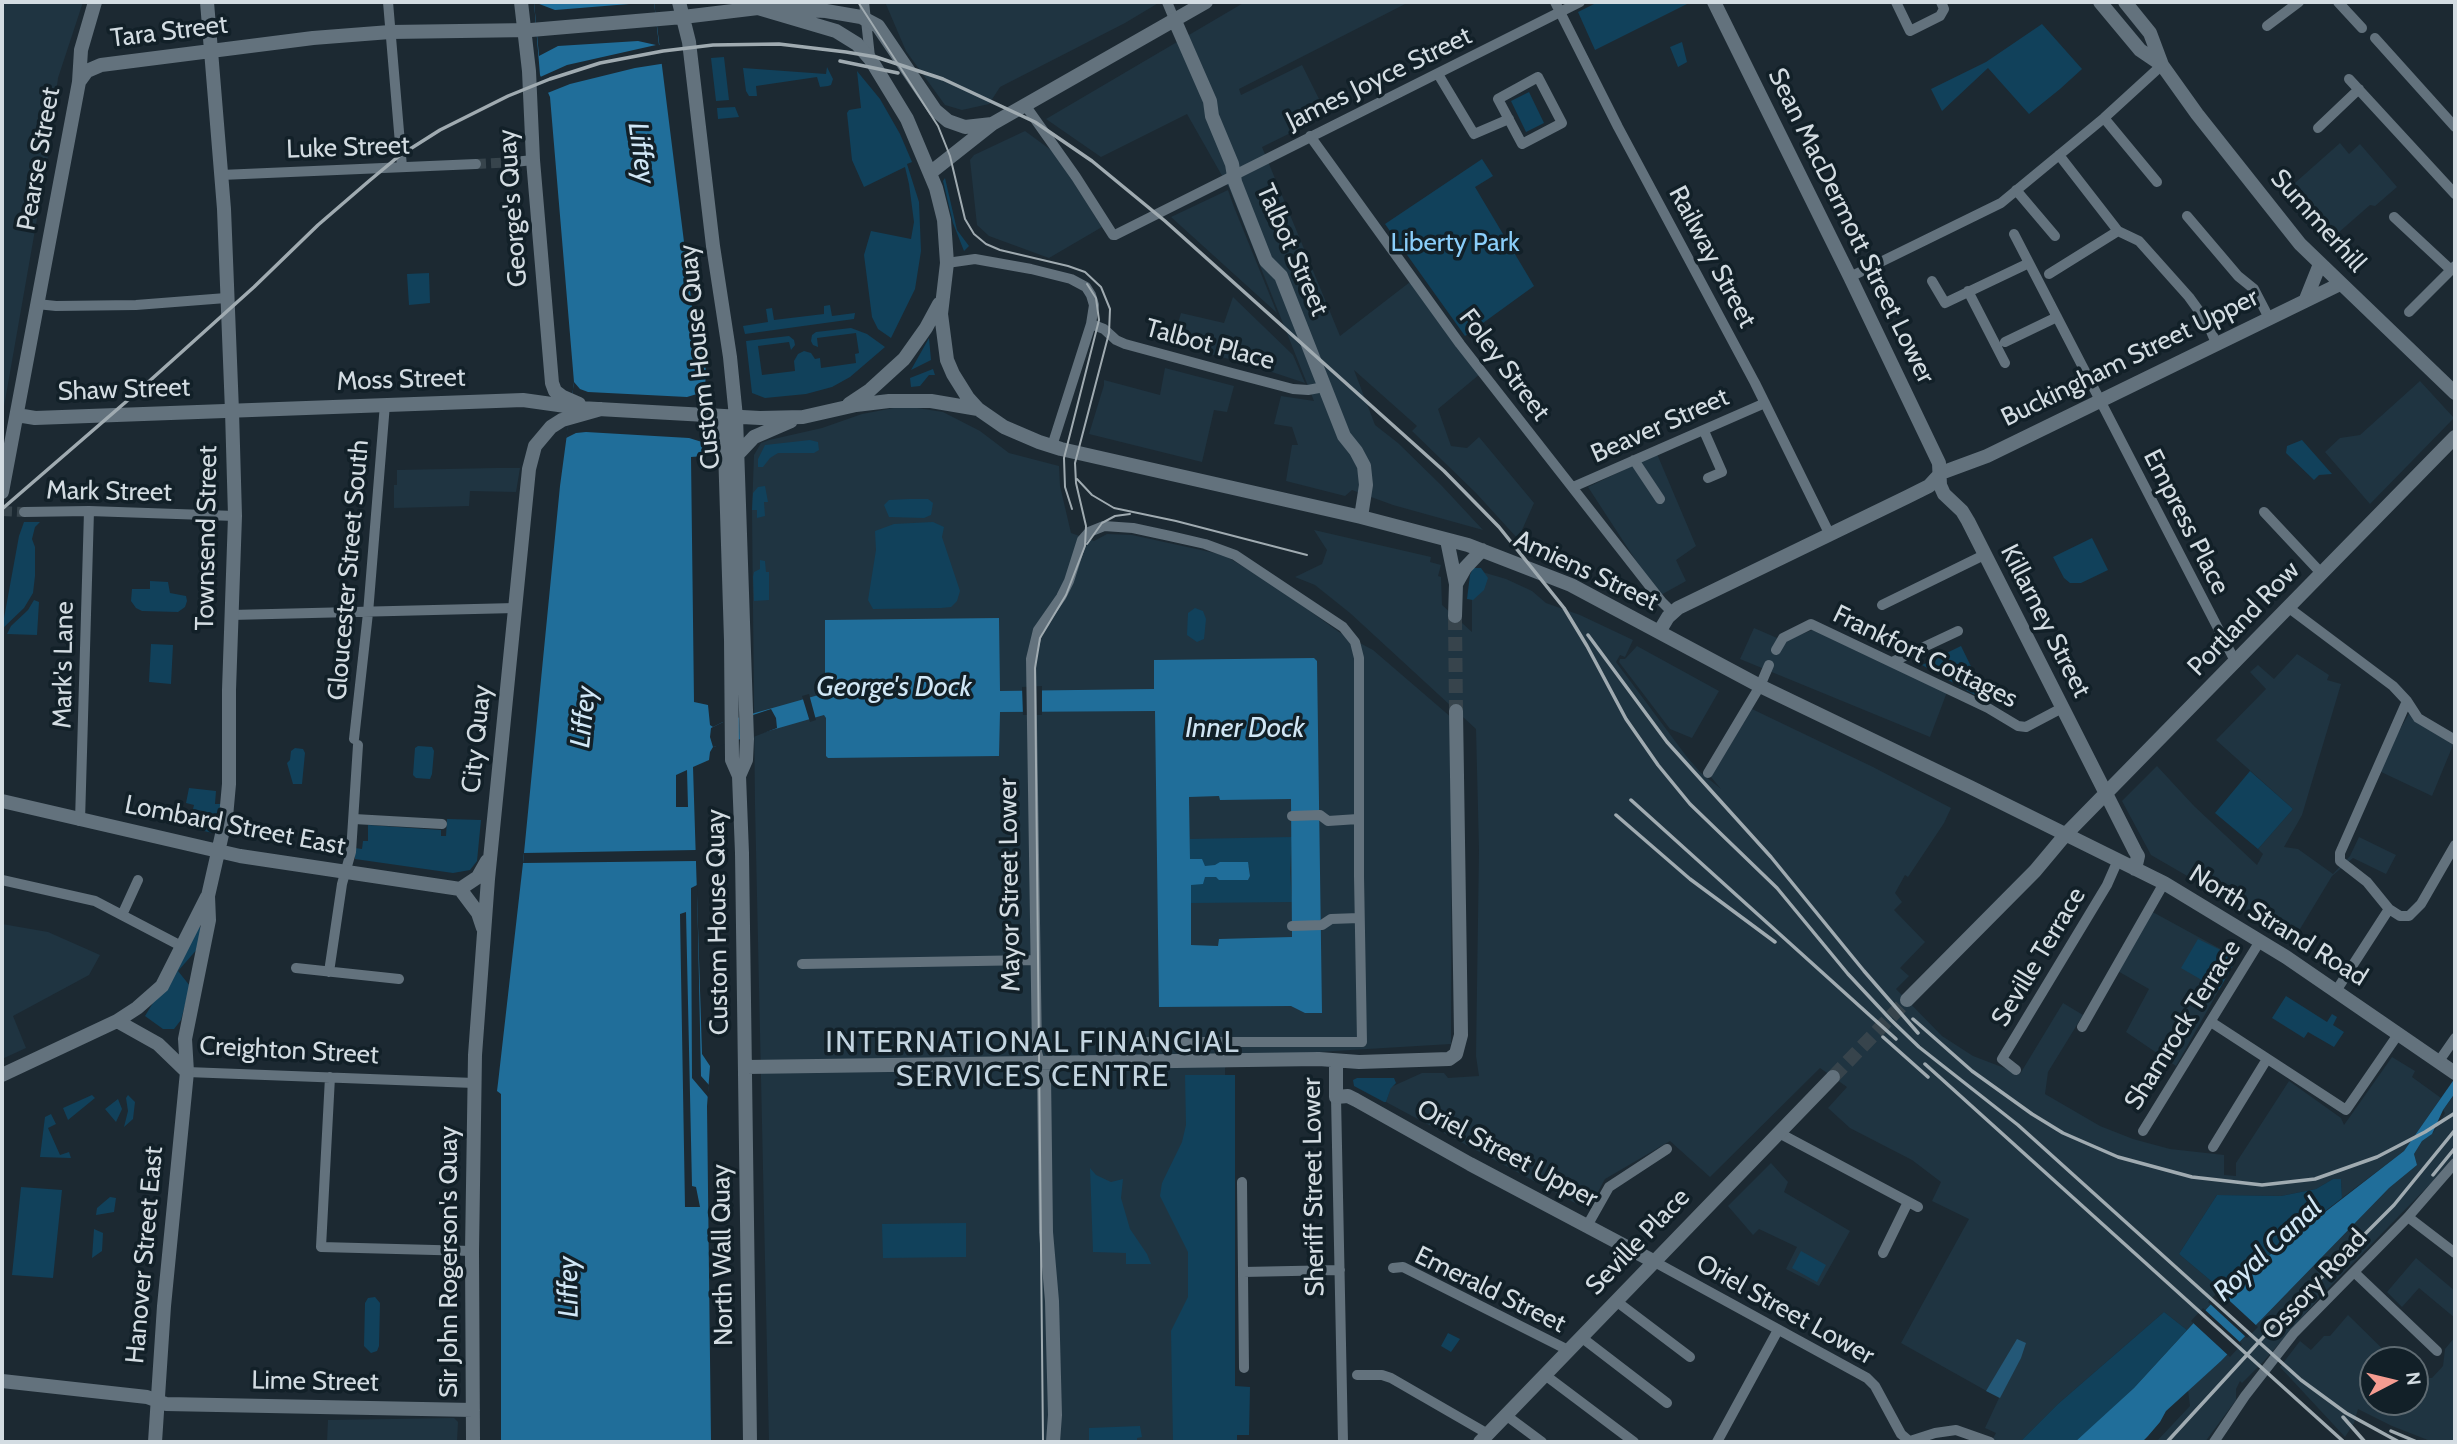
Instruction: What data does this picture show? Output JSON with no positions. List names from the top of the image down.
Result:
{
  "streets": {
    "main road": [
      "Tara Street",
      "Pearse Street",
      "George's Quay",
      "Summerhill",
      "Sean MacDermott Street Lower",
      "Talbot Street",
      "Custom House Quay",
      "Buckingham Street Upper",
      "Moss Street",
      "Shaw Street",
      "Townsend Street",
      "Amiens Street",
      "Portland Row",
      "Killarney Street",
      "City Quay",
      "Lombard Street East",
      "Mayor Street Lower",
      "North Strand Road",
      "Creighton Street",
      "Oriel Street Upper",
      "Sheriff Street Lower",
      "Seville Place",
      "Hanover Street East",
      "North Wall Quay",
      "Sir John Rogerson's Quay",
      "Lime Street"
    ],
    "street": [
      "James Joyce Street",
      "Luke Street",
      "Railway Street",
      "Talbot Place",
      "Foley Street",
      "Beaver Street",
      "Mark Street",
      "Empress Place",
      "Gloucester Street South",
      "Frankfort Cottages",
      "Mark's Lane",
      "Seville Terrace",
      "Shamrock Terrace",
      "Ossory Road",
      "Emerald Street",
      "Oriel Street Lower"
    ]
  },
  "crossings": [
    ["Tara Street", "Pearse Street"],
    ["Tara Street", "George's Quay"],
    ["Tara Street", "Custom House Quay"],
    ["Tara Street", "Townsend Street"],
    ["James Joyce Street", "Talbot Street"],
    ["James Joyce Street", "Railway Street"],
    ["James Joyce Street", "Foley Street"],
    ["Luke Street", "Townsend Street"],
    ["Pearse Street", "Shaw Street"],
    ["George's Quay", "Moss Street"],
    ["George's Quay", "City Quay"],
    ["Summerhill", "Buckingham Street Upper"],
    ["Sean MacDermott Street Lower", "Buckingham Street Upper"],
    ["Sean MacDermott Street Lower", "Killarney Street"],
    ["Talbot Street", "Talbot Place"],
    ["Talbot Street", "Amiens Street"],
    ["Railway Street", "Buckingham Street Upper"],
    ["Railway Street", "Beaver Street"],
    ["Custom House Quay", "Moss Street"],
    ["Custom House Quay", "North Wall Quay"],
    ["Buckingham Street Upper", "Foley Street"],
    ["Buckingham Street Upper", "Empress Place"],
    ["Buckingham Street Upper", "Killarney Street"],
    ["Foley Street", "Beaver Street"],
    ["Moss Street", "Shaw Street"],
    ["Moss Street", "Townsend Street"],
    ["Moss Street", "Gloucester Street South"],
    ["Moss Street", "City Quay"],
    ["Shaw Street", "Townsend Street"],
    ["Mark Street", "Townsend Street"],
    ["Mark Street", "Mark's Lane"],
    ["Empress Place", "Portland Row"],
    ["Townsend Street", "Lombard Street East"],
    ["Townsend Street", "Creighton Street"],
    ["Townsend Street", "Hanover Street East"],
    ["Gloucester Street South", "Lombard Street East"],
    ["Amiens Street", "Portland Row"],
    ["Amiens Street", "North Strand Road"],
    ["Portland Row", "Killarney Street"],
    ["Portland Row", "North Strand Road"],
    ["Killarney Street", "Frankfort Cottages"],
    ["Killarney Street", "North Strand Road"],
    ["Mark's Lane", "Lombard Street East"],
    ["City Quay", "Creighton Street"],
    ["City Quay", "Sir John Rogerson's Quay"],
    ["North Strand Road", "Seville Terrace"],
    ["North Strand Road", "Shamrock Terrace"],
    ["Creighton Street", "Hanover Street East"],
    ["Creighton Street", "Sir John Rogerson's Quay"],
    ["Oriel Street Upper", "Sheriff Street Lower"],
    ["Oriel Street Upper", "Seville Place"],
    ["Oriel Street Upper", "Oriel Street Lower"],
    ["Seville Place", "Emerald Street"],
    ["Seville Place", "Oriel Street Lower"],
    ["Hanover Street East", "Lime Street"],
    ["Sir John Rogerson's Quay", "Lime Street"]
  ],
  "districts": ["INTERNATIONAL FINANCIAL SERVICES CENTRE"],
  "water": [
    "Liffey",
    "George's Dock",
    "Inner Dock",
    "Royal Canal"
  ],
  "parks": ["Liberty Park"],
  "north": "right"
}
